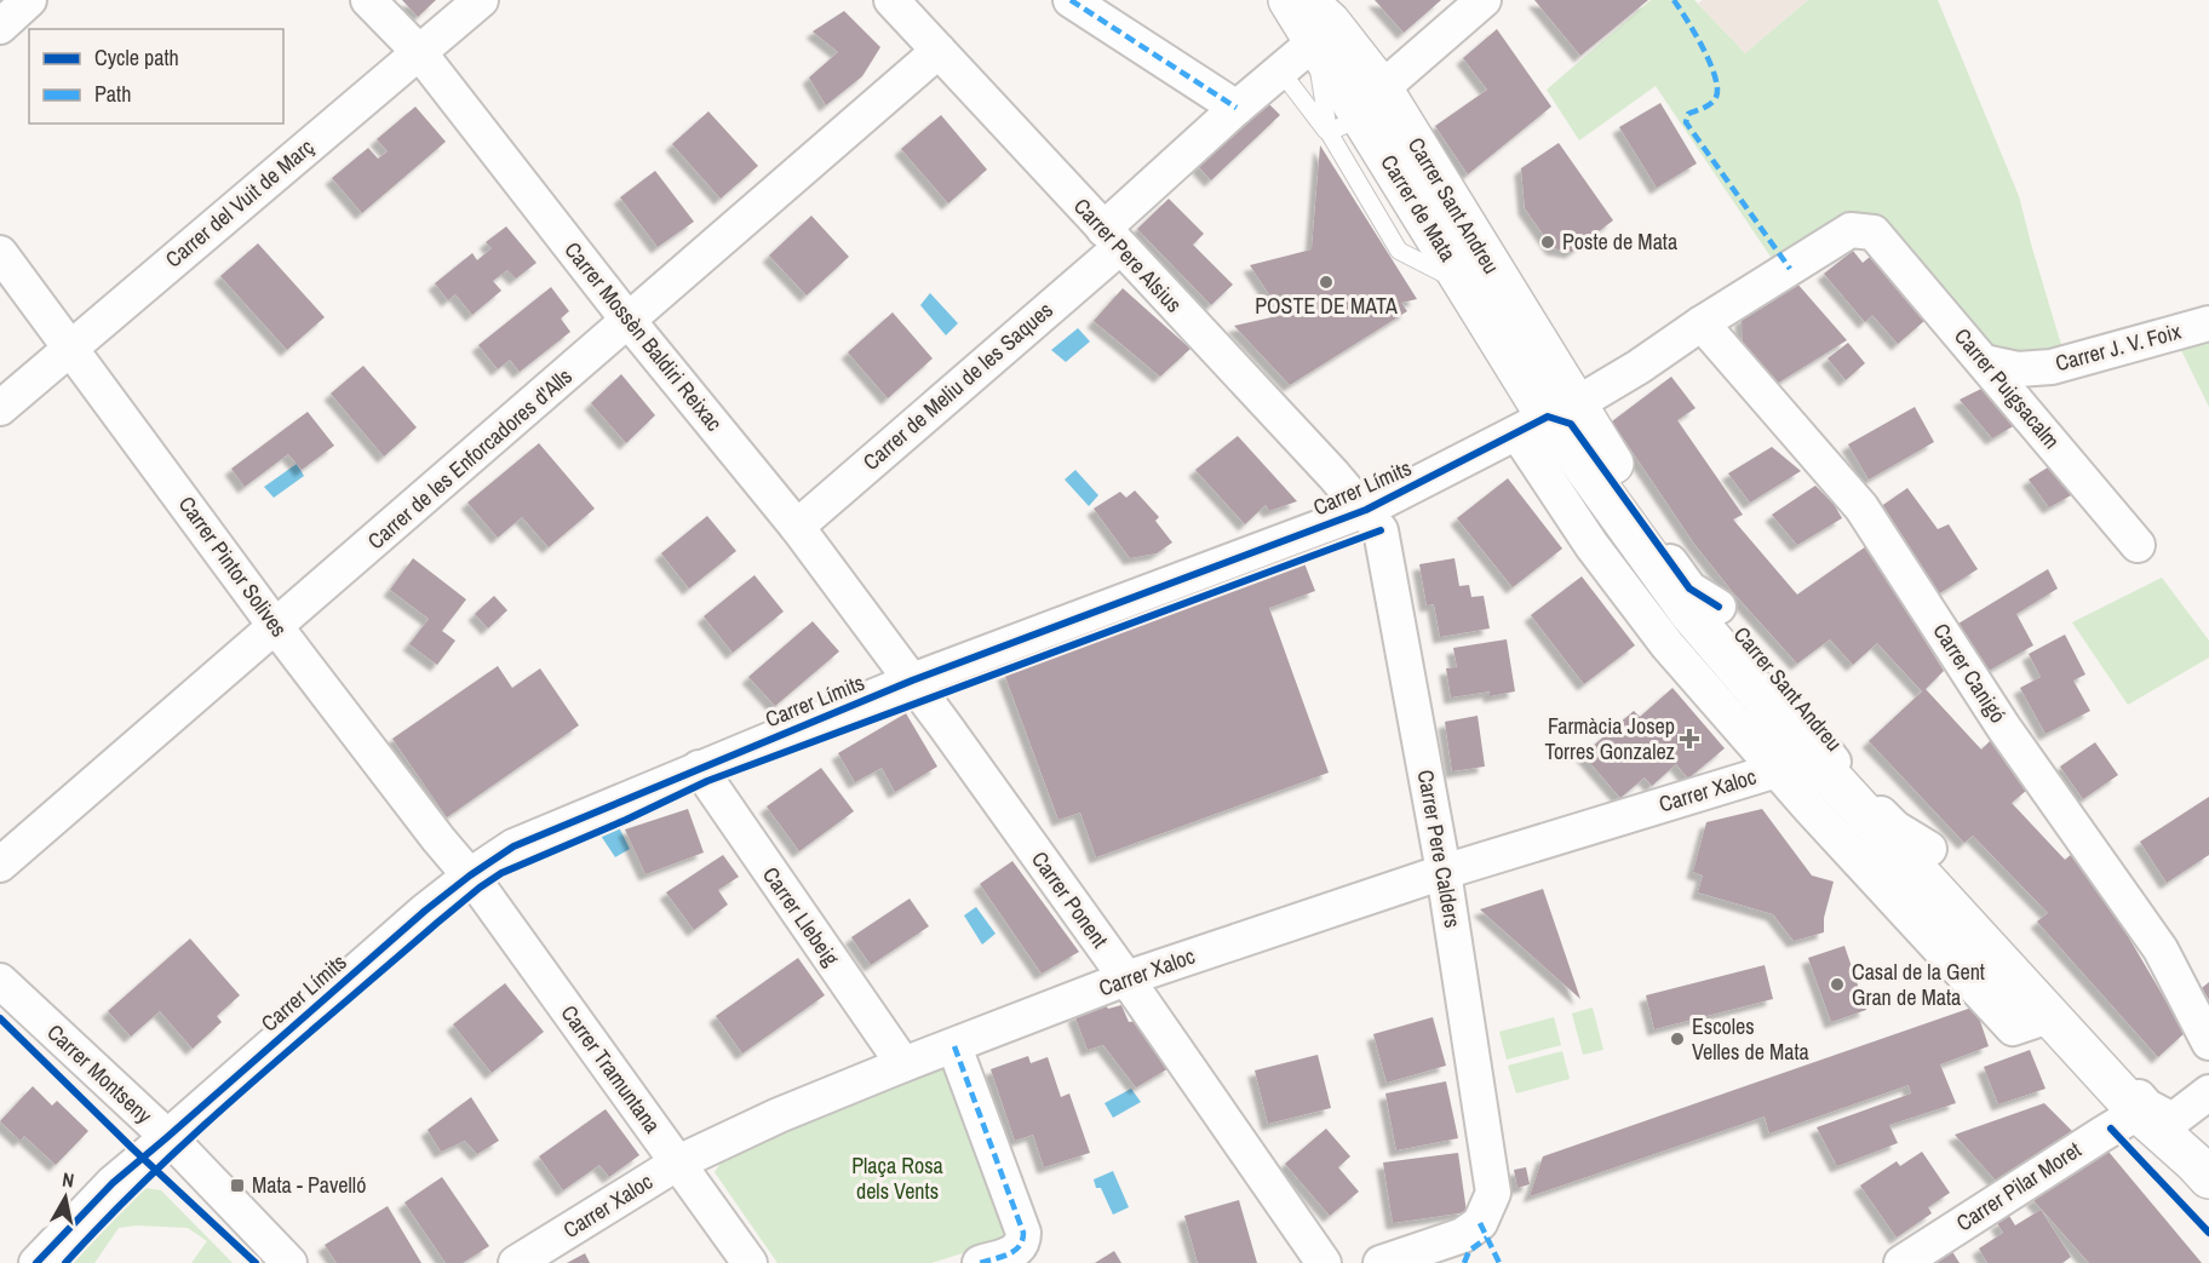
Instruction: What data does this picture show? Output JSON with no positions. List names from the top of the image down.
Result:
{
  "streets": {
    "main road": ["Carrer Sant Andreu", "Carrer de Mata"],
    "street": [
      "Carrer del Vuit de Març",
      "Carrer Pere Alsius",
      "Carrer Mossèn Baldiri Reixac",
      "Carrer J. V. Foix",
      "Carrer de Meliu de les Saques",
      "Carrer Puigsacalm",
      "Carrer de les Enforcadores d'Alls",
      "Carrer Límits",
      "Carrer Pintor Solives",
      "Carrer Canigó",
      "Carrer Xaloc",
      "Carrer Pere Calders",
      "Carrer Ponent",
      "Carrer Llebeig",
      "Carrer Tramuntana",
      "Carrer Montseny",
      "Carrer Pilar Moret"
    ]
  },
  "crossings": [
    ["Carrer del Vuit de Març", "Carrer Mossèn Baldiri Reixac"],
    ["Carrer del Vuit de Març", "Carrer Pintor Solives"],
    ["Carrer Sant Andreu", "Carrer de Mata"],
    ["Carrer Sant Andreu", "Carrer Límits"],
    ["Carrer Sant Andreu", "Carrer Xaloc"],
    ["Carrer Sant Andreu", "Carrer Pilar Moret"],
    ["Carrer de Mata", "Carrer de Meliu de les Saques"],
    ["Carrer de Mata", "Carrer Límits"],
    ["Carrer Pere Alsius", "Carrer de Meliu de les Saques"],
    ["Carrer Pere Alsius", "Carrer de les Enforcadores d'Alls"],
    ["Carrer Pere Alsius", "Carrer Límits"],
    ["Carrer Pere Alsius", "Carrer Pere Calders"],
    ["Carrer Mossèn Baldiri Reixac", "Carrer de Meliu de les Saques"],
    ["Carrer Mossèn Baldiri Reixac", "Carrer de les Enforcadores d'Alls"],
    ["Carrer Mossèn Baldiri Reixac", "Carrer Límits"],
    ["Carrer Mossèn Baldiri Reixac", "Carrer Ponent"],
    ["Carrer J. V. Foix", "Carrer Puigsacalm"],
    ["Carrer Puigsacalm", "Carrer Límits"],
    ["Carrer de les Enforcadores d'Alls", "Carrer Pintor Solives"],
    ["Carrer Límits", "Carrer Pintor Solives"],
    ["Carrer Límits", "Carrer Canigó"],
    ["Carrer Límits", "Carrer Pere Calders"],
    ["Carrer Límits", "Carrer Ponent"],
    ["Carrer Límits", "Carrer Llebeig"],
    ["Carrer Límits", "Carrer Tramuntana"],
    ["Carrer Límits", "Carrer Montseny"],
    ["Carrer Pintor Solives", "Carrer Tramuntana"],
    ["Carrer Xaloc", "Carrer Pere Calders"],
    ["Carrer Xaloc", "Carrer Ponent"],
    ["Carrer Xaloc", "Carrer Llebeig"],
    ["Carrer Xaloc", "Carrer Tramuntana"]
  ],
  "parks": ["Plaça Rosa dels Vents"],
  "places": {
    "other": [
      "Poste de Mata",
      "POSTE DE MATA",
      "Casal de la Gent Gran de Mata",
      "Escoles Velles de Mata"
    ],
    "health": ["Farmàcia Josep Torres Gonzalez"],
    "transit": ["Mata - Pavelló"]
  },
  "legend": ["Cycle path", "Path"],
  "north": "top"
}
